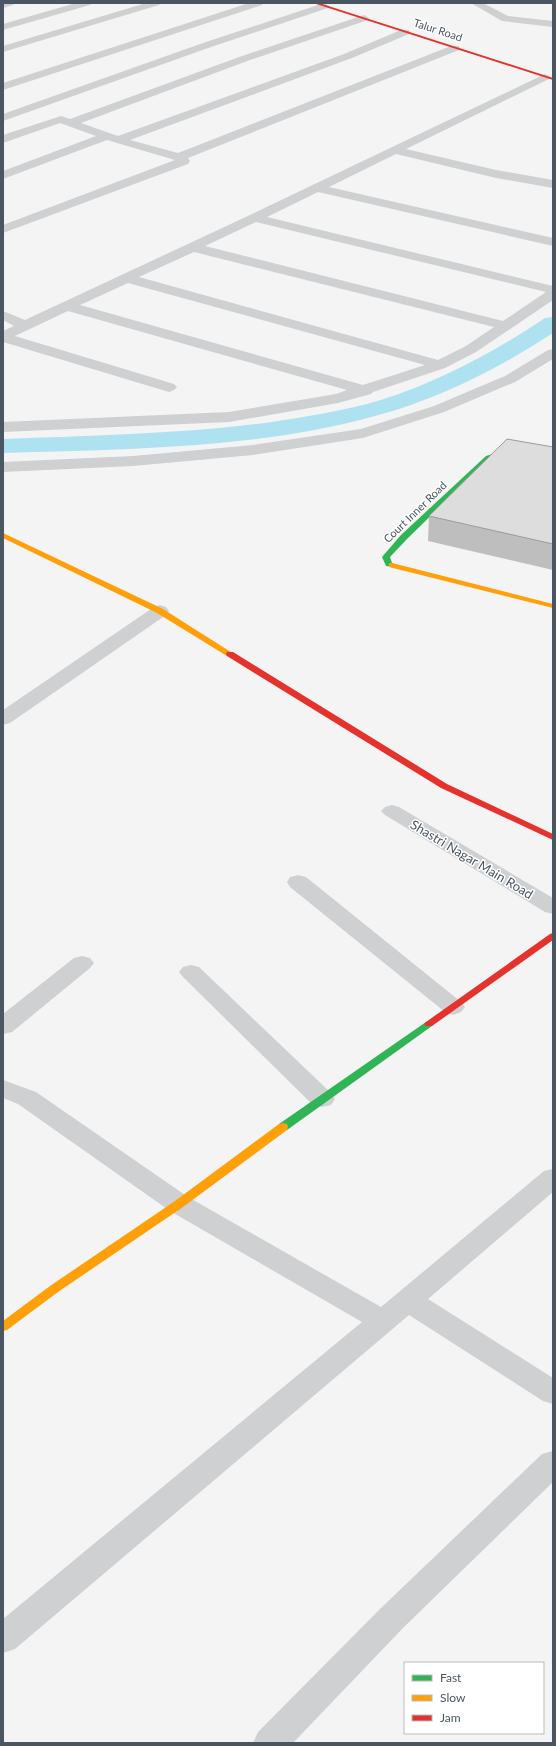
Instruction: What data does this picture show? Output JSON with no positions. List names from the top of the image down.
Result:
{
  "streets": {
    "street": ["Talur Road", "Court Inner Road", "Shastri Nagar Main Road"]
  },
  "legend": ["Fast", "Slow", "Jam"]
}
